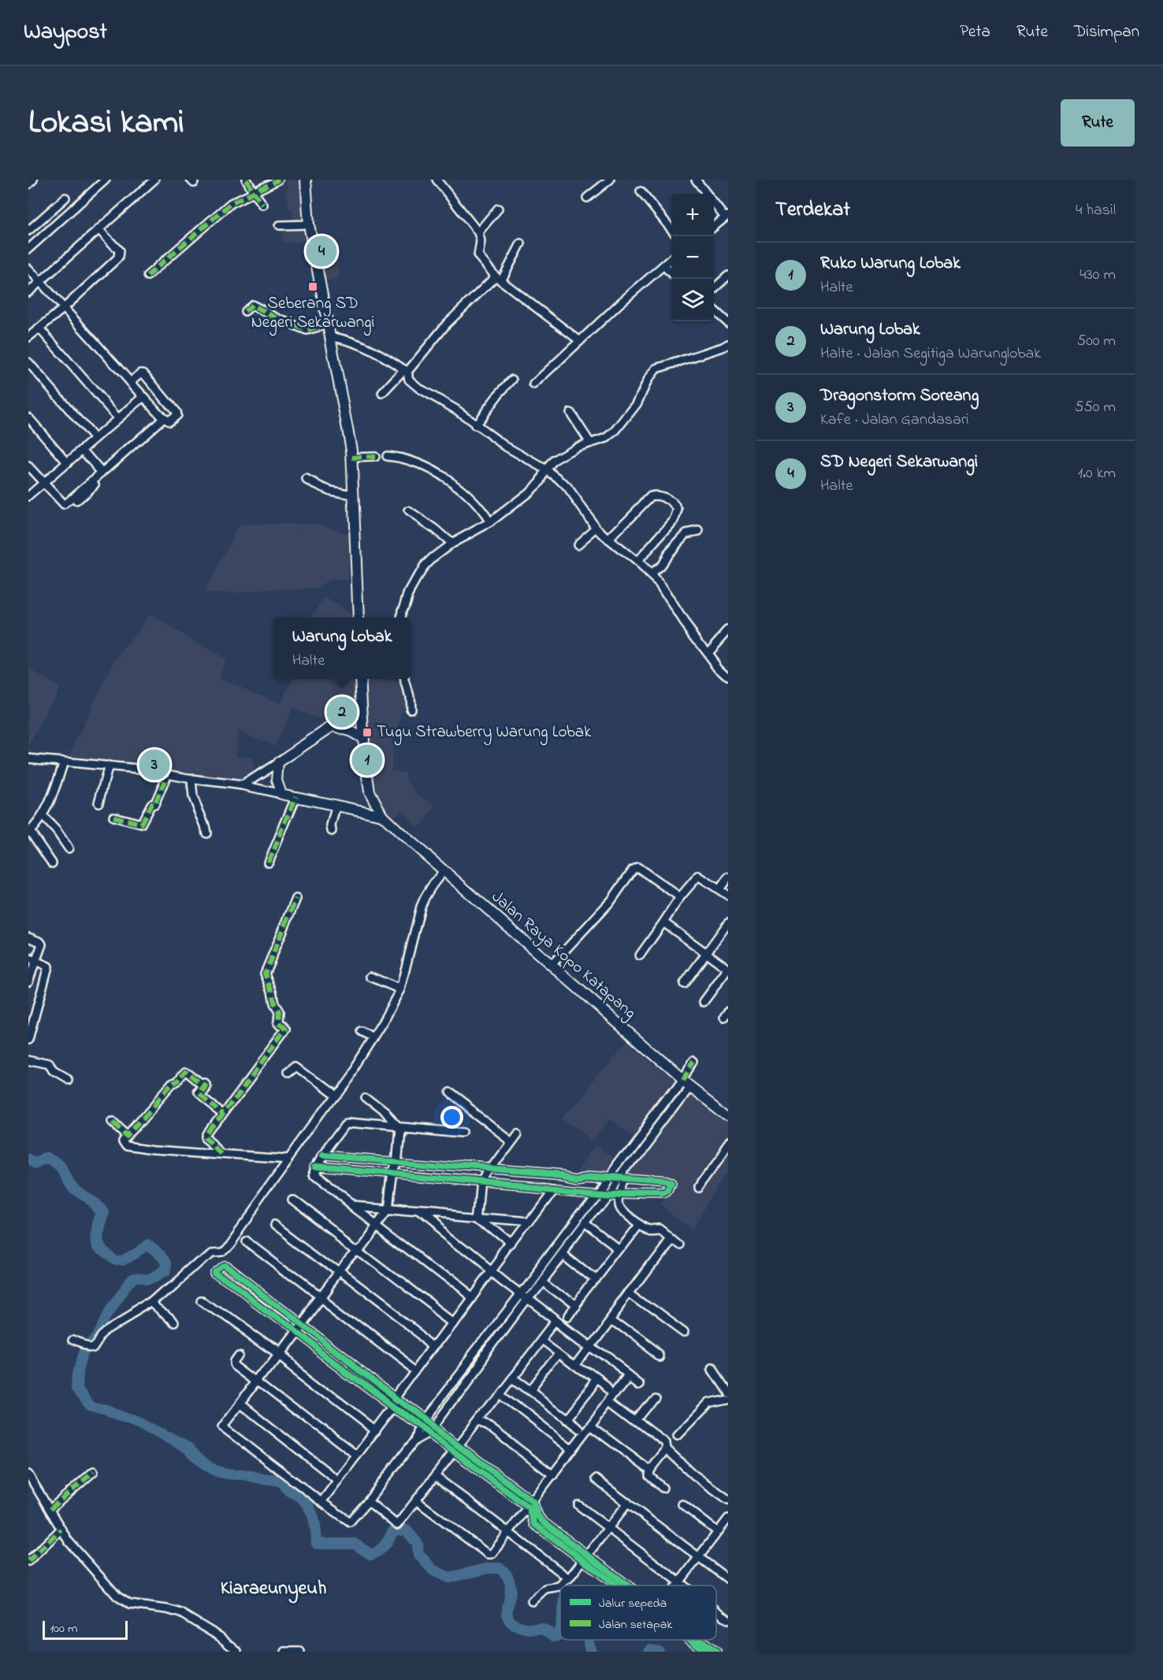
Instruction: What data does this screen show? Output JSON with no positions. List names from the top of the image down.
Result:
{
  "streets": {
    "main road": ["Jalan Raya Kopo Katapang"]
  },
  "districts": ["Kiaraeunyeuh"],
  "places": {
    "transit": ["Seberang SD Negeri Sekarwangi", "Tugu Strawberry Warung Lobak"]
  },
  "legend": ["Jalur sepeda", "Jalan setapak"],
  "scale_bar": "100 m",
  "page": {
    "header": "Waypost",
    "nav": ["Peta", "Rute", "Disimpan"],
    "title": "Lokasi kami",
    "buttons": "Rute",
    "heading": ["Terdekat", "4 hasil"],
    "map_buttons": ["+", "−"],
    "pins": [
      "4",
      "2",
      "1",
      "3"
    ],
    "list": [
      {
        "mark": "1",
        "name": "Ruko Warung Lobak",
        "note": "Halte",
        "value": "430 m"
      },
      {
        "mark": "2",
        "name": "Warung Lobak",
        "note": "Halte · Jalan Segitiga Warunglobak",
        "value": "500 m"
      },
      {
        "mark": "3",
        "name": "Dragonstorm Soreang",
        "note": "Kafe · Jalan Gandasari",
        "value": "550 m"
      },
      {
        "mark": "4",
        "name": "SD Negeri Sekarwangi",
        "note": "Halte",
        "value": "1.0 km"
      }
    ],
    "popup": ["Warung Lobak", "Halte"],
    "scale": "100 m"
  }
}
